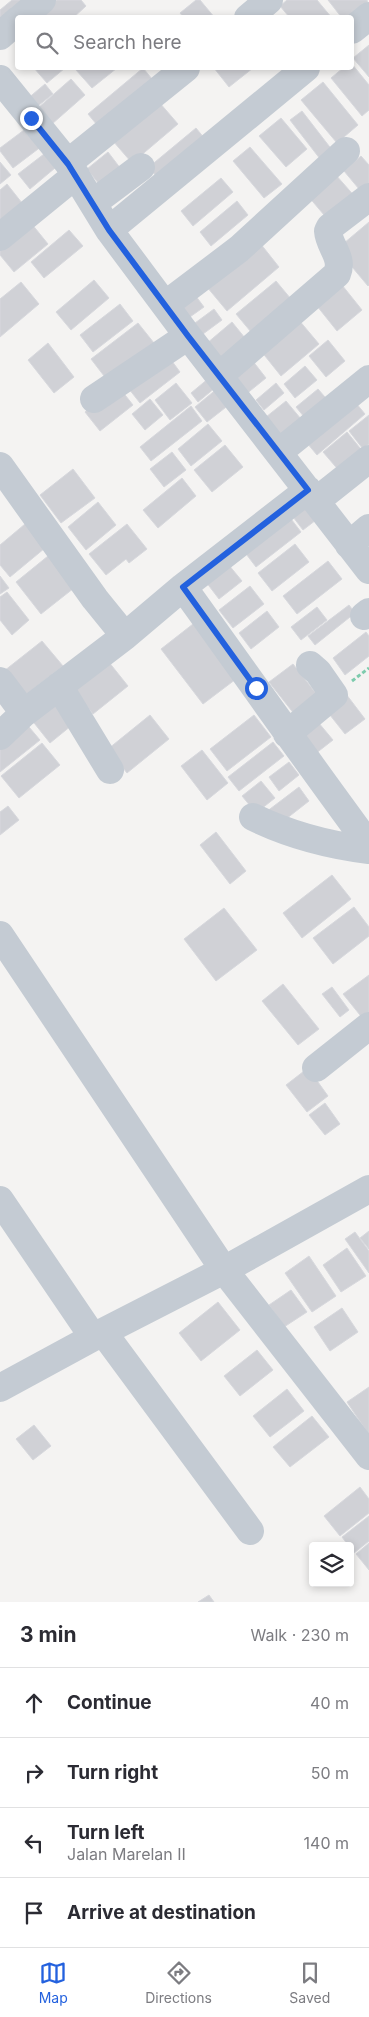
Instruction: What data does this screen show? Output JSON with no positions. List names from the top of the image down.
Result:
{
  "page": {
    "search": "Search here",
    "heading": ["3 min", "Walk · 230 m"],
    "list": [
      ["Continue", "40 m"],
      ["Turn right", "50 m"],
      ["Turn left", "Jalan Marelan II", "140 m"],
      "Arrive at destination"
    ],
    "nav": ["Map", "Directions", "Saved"]
  }
}
